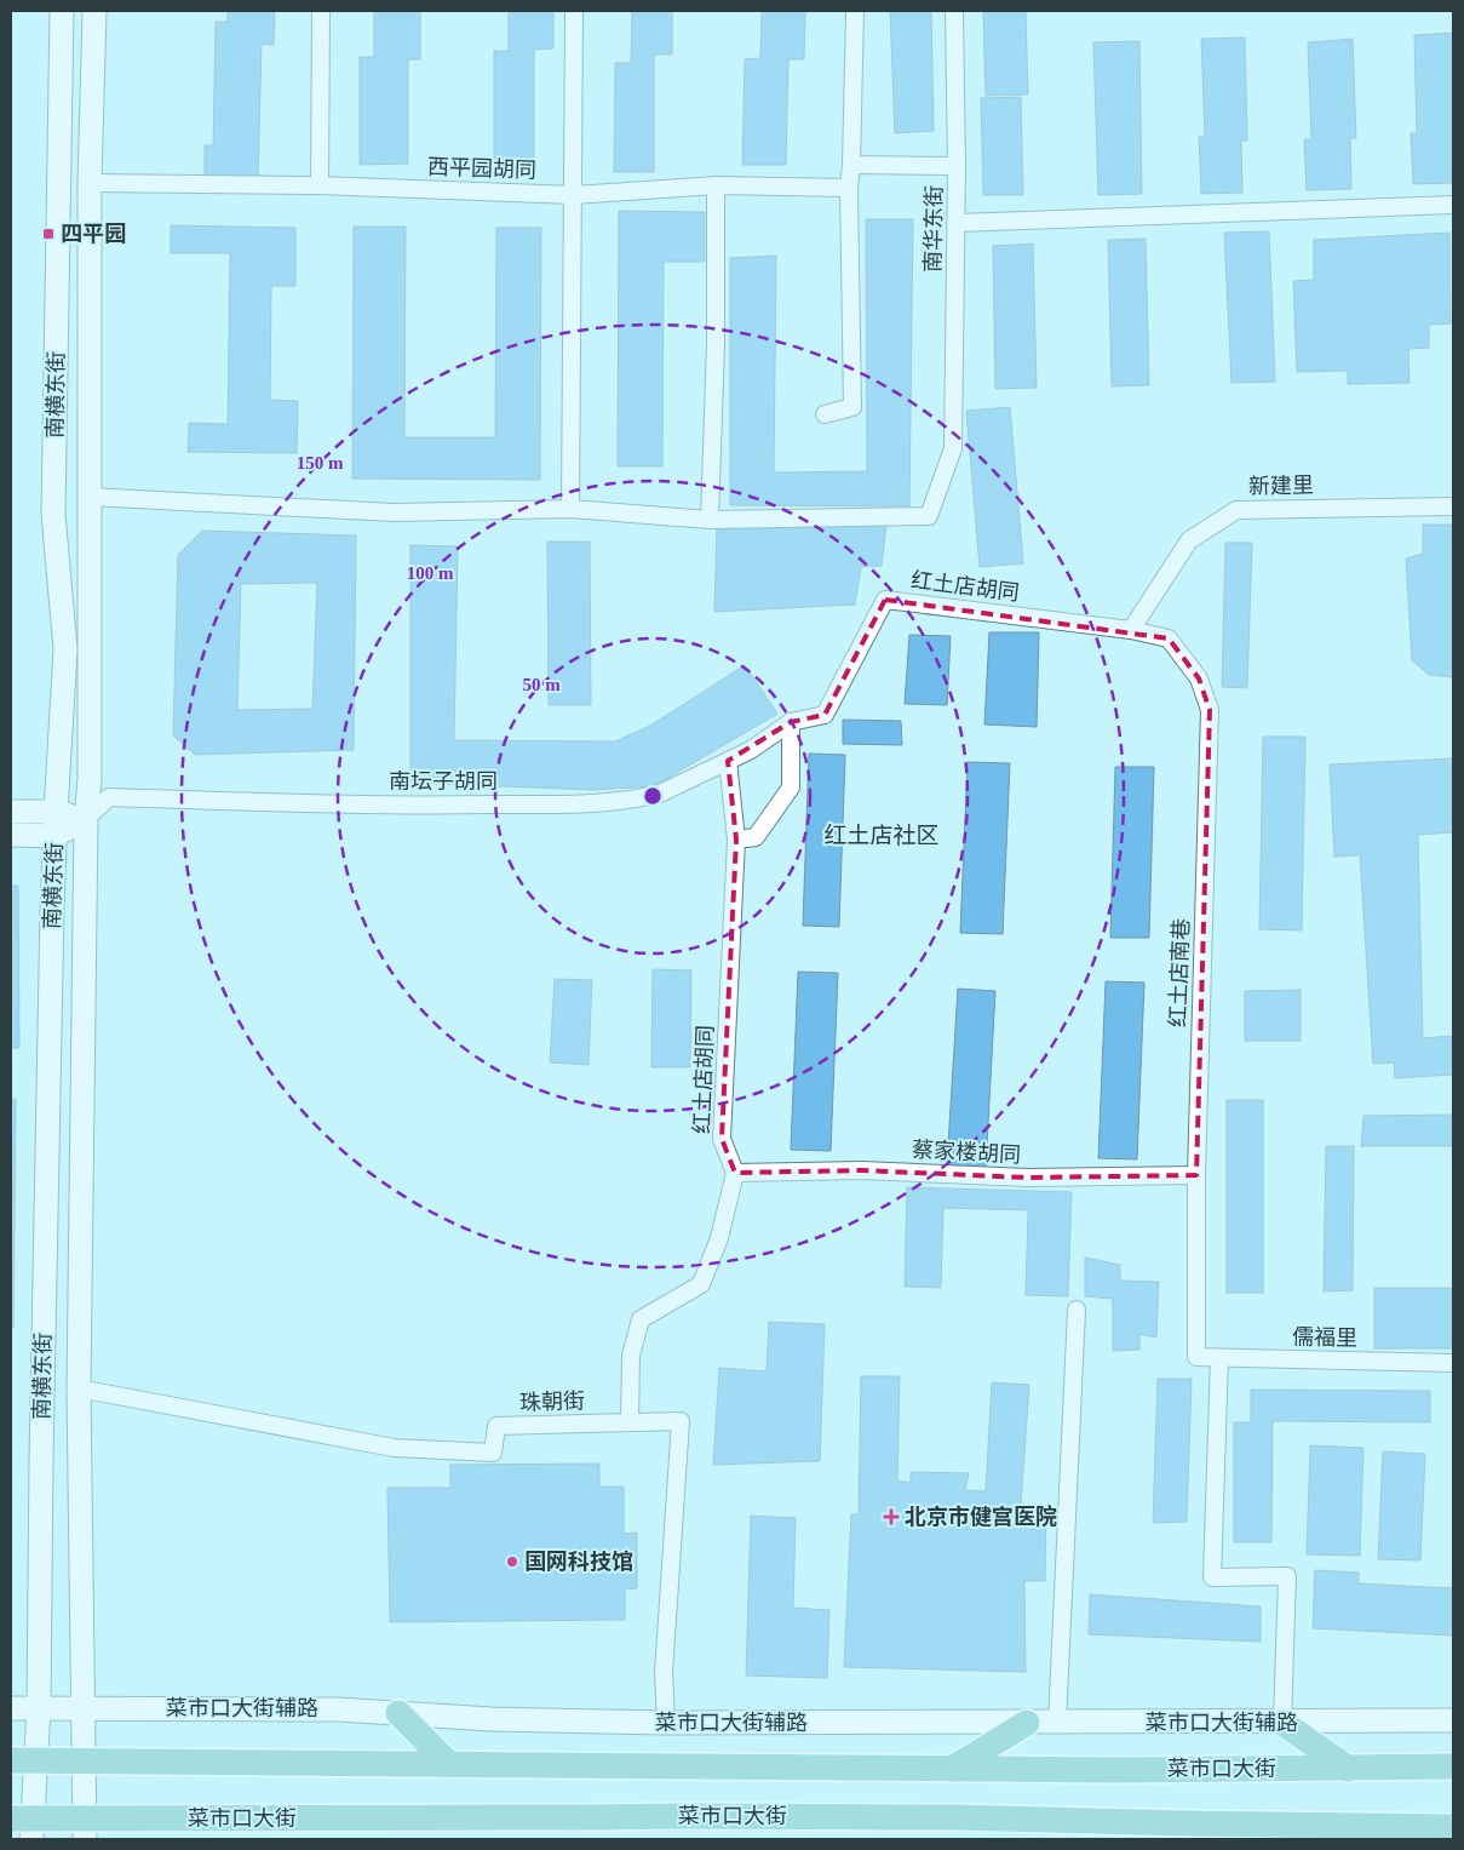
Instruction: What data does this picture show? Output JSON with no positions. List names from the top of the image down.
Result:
{
  "streets": {
    "main road": ["南横东街", "菜市口大街辅路", "菜市口大街"],
    "street": [
      "西平园胡同",
      "南华东街",
      "新建里",
      "红土店胡同",
      "南坛子胡同",
      "红土店南巷",
      "蔡家楼胡同",
      "儒福里",
      "珠朝街"
    ]
  },
  "crossings": [
    ["西平园胡同", "南横东街"],
    ["南横东街", "南坛子胡同"],
    ["南横东街", "珠朝街"],
    ["南横东街", "菜市口大街辅路"],
    ["南横东街", "菜市口大街"],
    ["新建里", "红土店胡同"],
    ["新建里", "红土店南巷"],
    ["红土店胡同", "南坛子胡同"],
    ["红土店胡同", "红土店南巷"],
    ["红土店胡同", "蔡家楼胡同"],
    ["红土店南巷", "蔡家楼胡同"],
    ["红土店南巷", "儒福里"],
    ["珠朝街", "菜市口大街辅路"]
  ],
  "districts": ["红土店社区"],
  "places": {
    "transit": ["四平园"],
    "health": ["北京市健宫医院"],
    "other": ["国网科技馆"]
  },
  "rings": ["150 m", "100 m", "50 m"]
}
